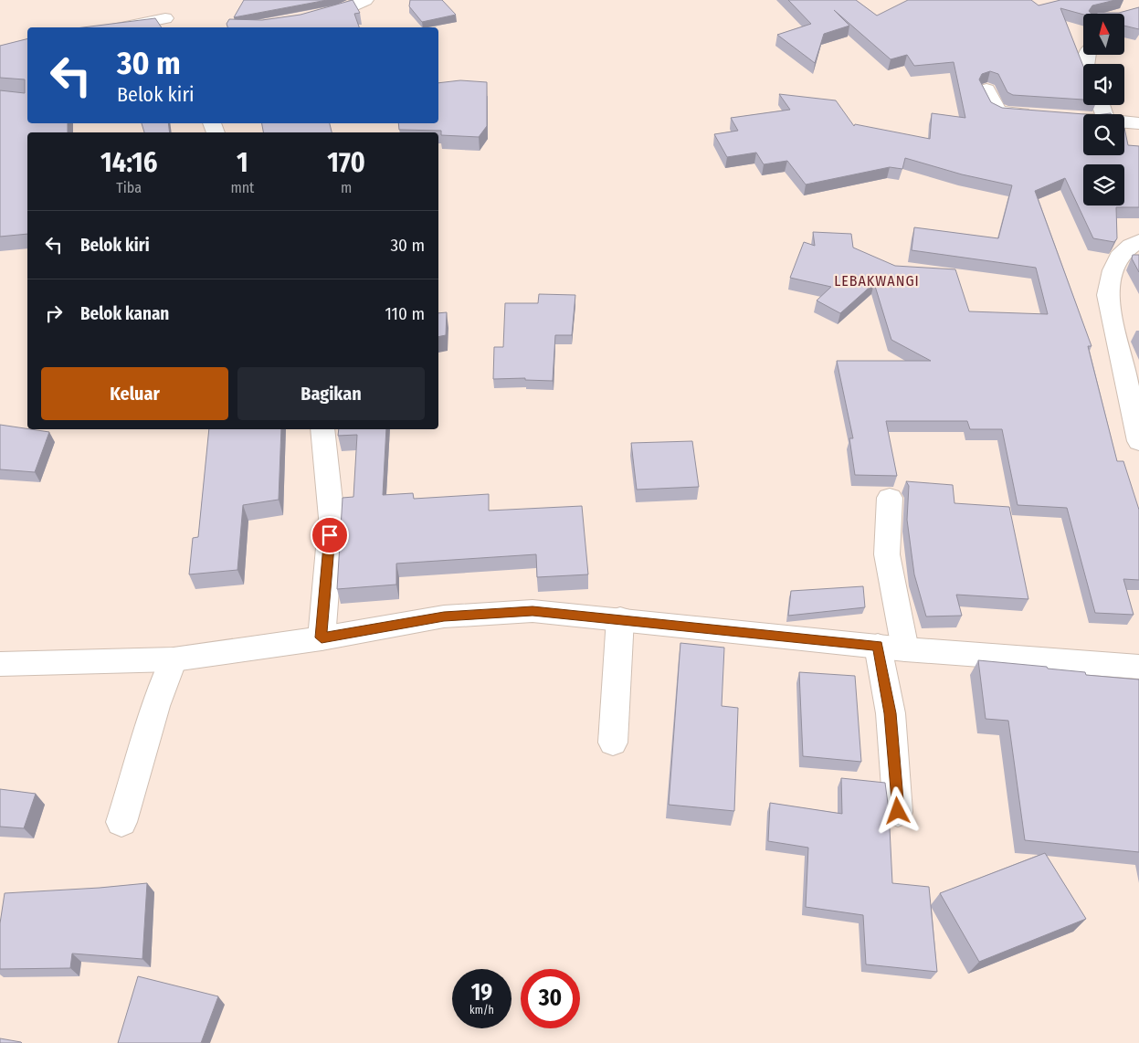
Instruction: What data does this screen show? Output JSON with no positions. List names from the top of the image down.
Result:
{
  "districts": ["LEBAKWANGI"],
  "north": "top",
  "page": {
    "turn": ["30 m", "Belok kiri"],
    "eta": [
      "14:16",
      "Tiba",
      "1",
      "mnt",
      "170",
      "m"
    ],
    "list": [
      {
        "name": "Belok kiri",
        "value": "30 m"
      },
      {
        "name": "Belok kanan",
        "value": "110 m"
      }
    ],
    "buttons": ["Keluar", "Bagikan"],
    "speed": "19 km/h",
    "limit": "30"
  }
}
